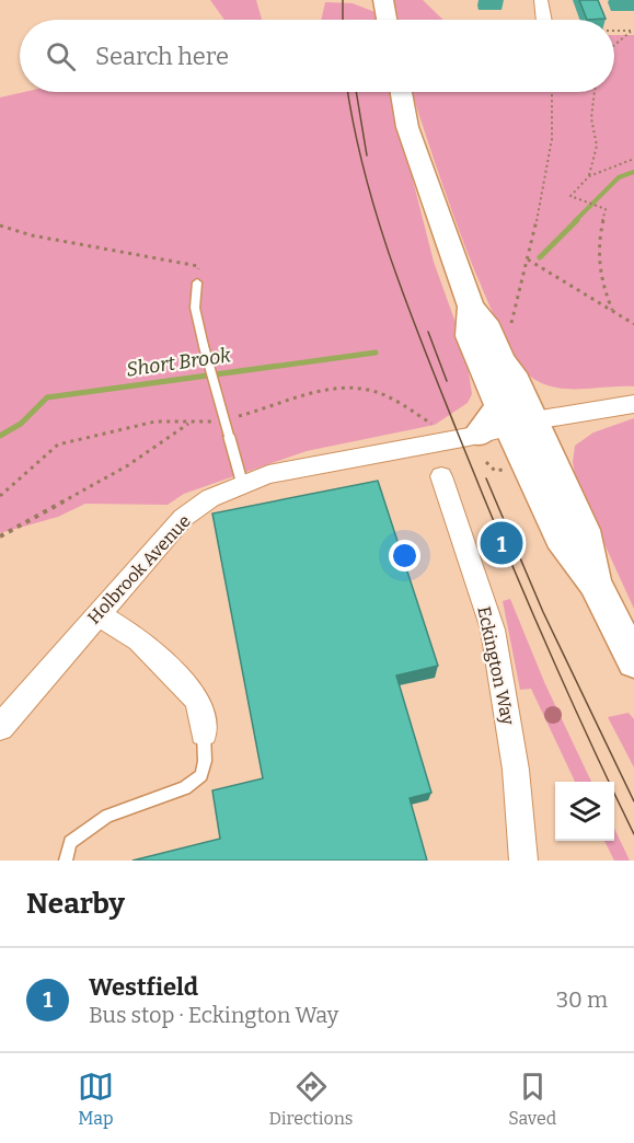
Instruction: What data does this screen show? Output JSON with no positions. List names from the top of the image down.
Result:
{
  "streets": {
    "street": ["Holbrook Avenue", "Eckington Way"]
  },
  "water": ["Short Brook"],
  "page": {
    "search": "Search here",
    "pins": "1",
    "heading": "Nearby",
    "list": [
      {
        "mark": "1",
        "name": "Westfield",
        "note": "Bus stop · Eckington Way",
        "value": "30 m"
      }
    ],
    "nav": ["Map", "Directions", "Saved"]
  }
}
